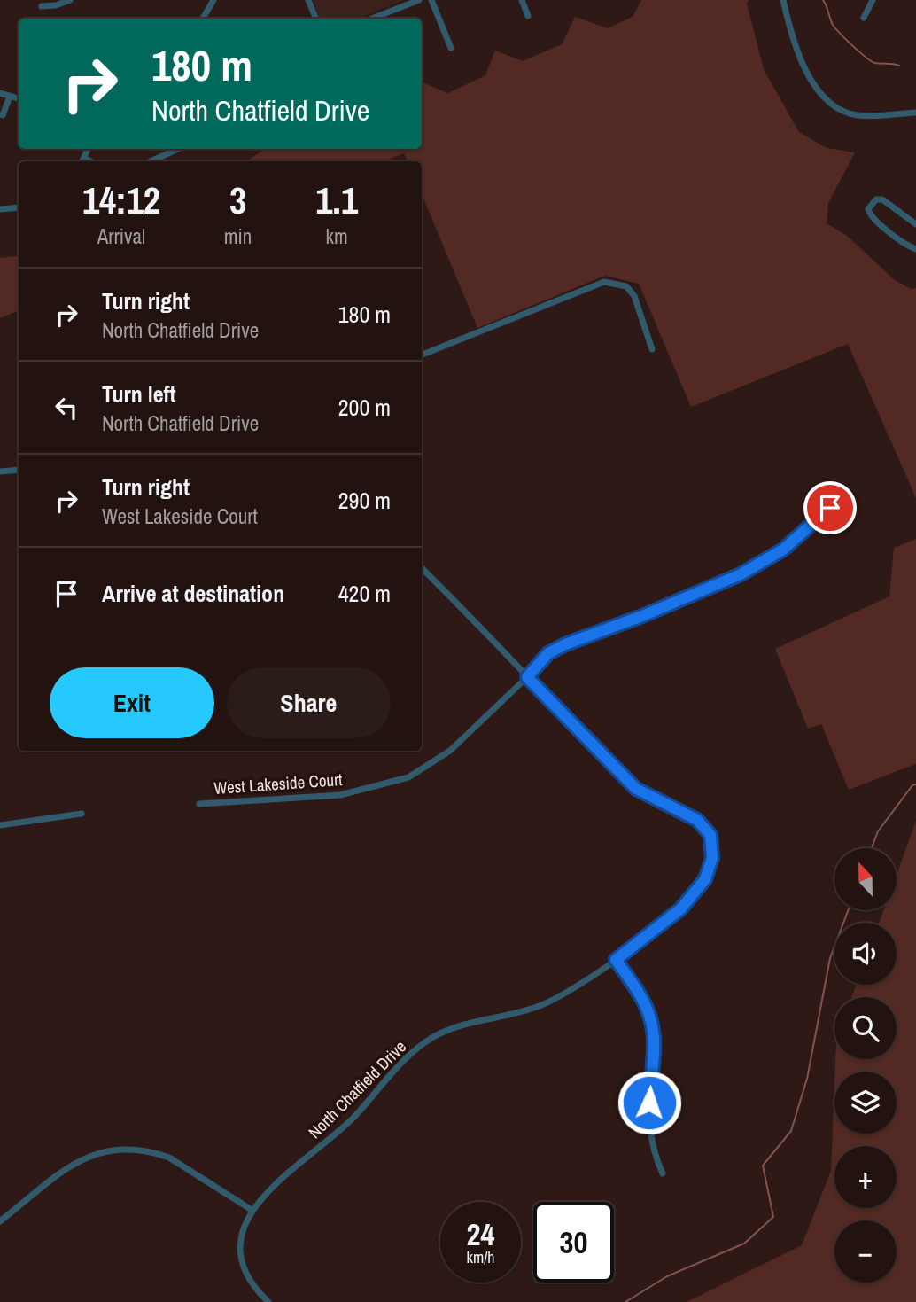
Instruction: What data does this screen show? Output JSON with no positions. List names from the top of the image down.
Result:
{
  "streets": {
    "street": ["West Lakeside Court", "North Chatfield Drive"]
  },
  "crossings": [
    ["West Lakeside Court", "North Chatfield Drive"]
  ],
  "north": "top",
  "page": {
    "turn": ["180 m", "North Chatfield Drive"],
    "eta": [
      "14:12",
      "Arrival",
      "3",
      "min",
      "1.1",
      "km"
    ],
    "list": [
      {
        "name": "Turn right",
        "note": "North Chatfield Drive",
        "value": "180 m"
      },
      {
        "name": "Turn left",
        "note": "North Chatfield Drive",
        "value": "200 m"
      },
      {
        "name": "Turn right",
        "note": "West Lakeside Court",
        "value": "290 m"
      },
      {
        "name": "Arrive at destination",
        "value": "420 m"
      }
    ],
    "buttons": ["Exit", "Share"],
    "map_buttons": ["+", "−"],
    "speed": "24 km/h",
    "limit": "30"
  }
}
